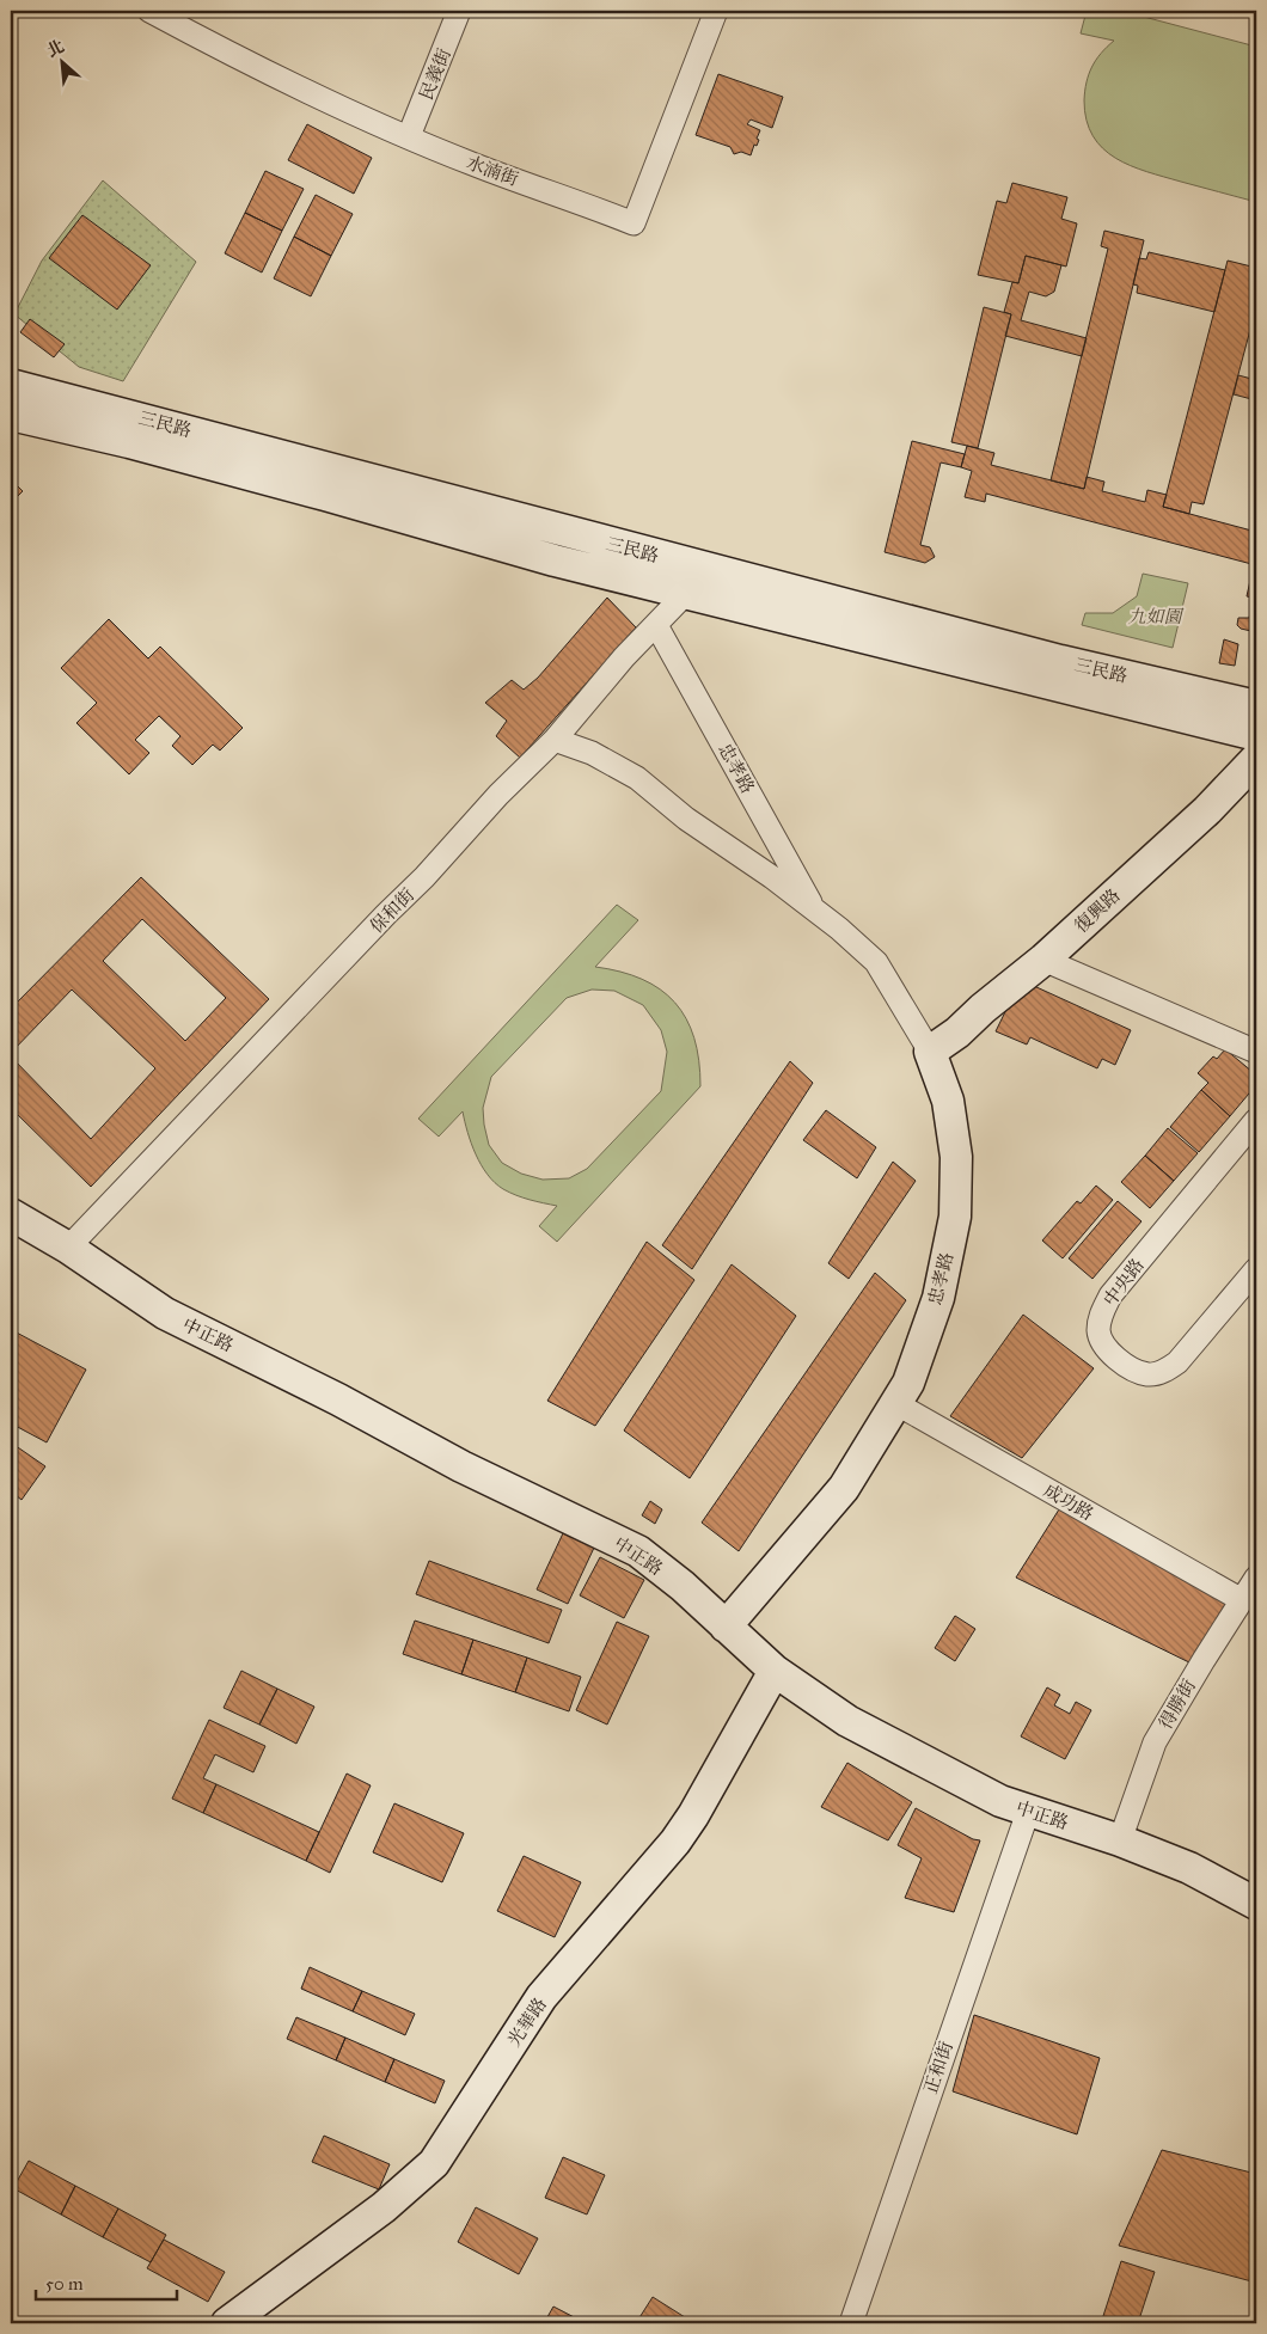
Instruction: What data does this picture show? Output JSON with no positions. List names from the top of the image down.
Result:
{
  "streets": {
    "street": [
      "民義街",
      "水湳街",
      "三民路",
      "忠孝路",
      "保和街",
      "復興路",
      "中央路",
      "中正路",
      "成功路",
      "得勝街",
      "光華路",
      "正和街"
    ]
  },
  "crossings": [
    ["民義街", "水湳街"],
    ["三民路", "保和街"],
    ["忠孝路", "保和街"],
    ["忠孝路", "復興路"],
    ["忠孝路", "中正路"],
    ["忠孝路", "成功路"],
    ["保和街", "中正路"],
    ["中正路", "得勝街"],
    ["中正路", "光華路"],
    ["中正路", "正和街"],
    ["成功路", "得勝街"]
  ],
  "parks": ["九如園"],
  "scale_bar": "50 m",
  "north": "top left"
}
